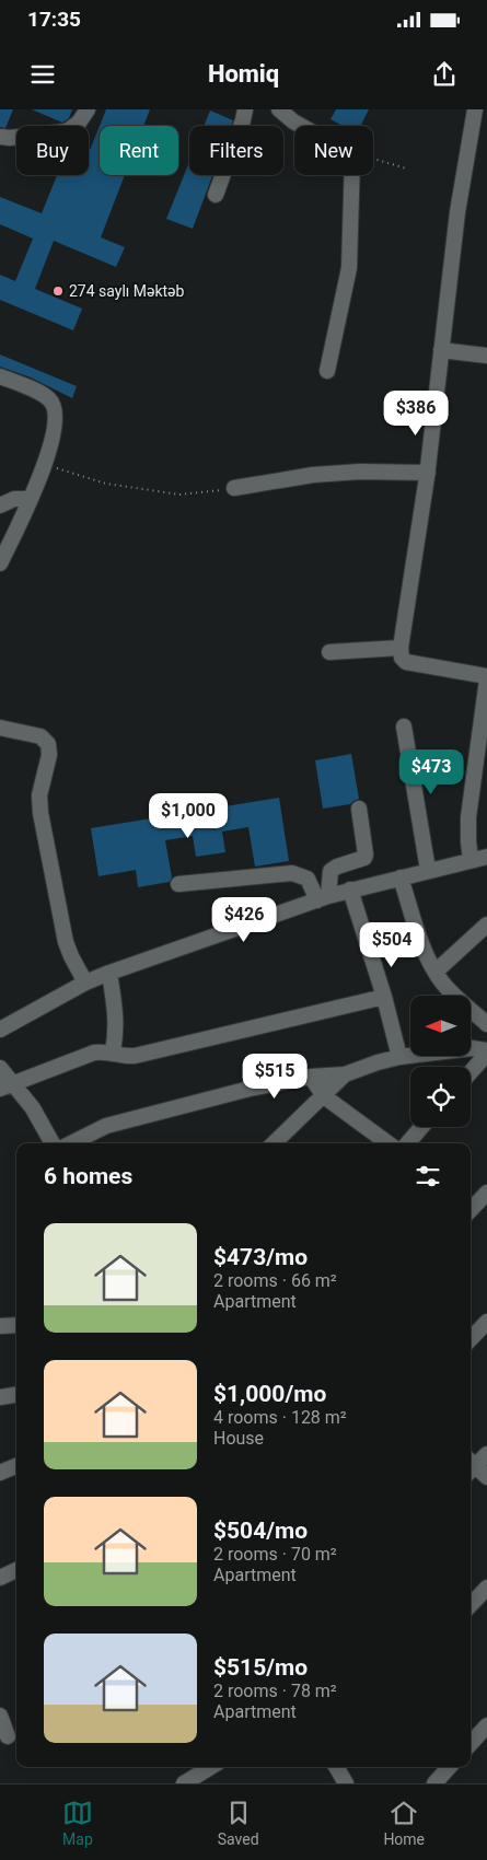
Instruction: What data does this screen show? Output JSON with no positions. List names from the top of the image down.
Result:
{
  "places": ["274 saylı Məktəb"],
  "north": "left",
  "page": {
    "status": "17:35",
    "header": "Homiq",
    "chip": [
      "Buy",
      "Rent",
      "Filters",
      "New"
    ],
    "price": [
      "$386",
      "$473",
      "$1,000",
      "$426",
      "$504",
      "$515"
    ],
    "heading": "6 homes",
    "list": [
      {
        "name": "$473/mo",
        "note": "2 rooms · 66 m² · Apartment"
      },
      {
        "name": "$1,000/mo",
        "note": "4 rooms · 128 m² · House"
      },
      {
        "name": "$504/mo",
        "note": "2 rooms · 70 m² · Apartment"
      },
      {
        "name": "$515/mo",
        "note": "2 rooms · 78 m² · Apartment"
      }
    ],
    "tabs": ["Map", "Saved", "Home"]
  }
}
